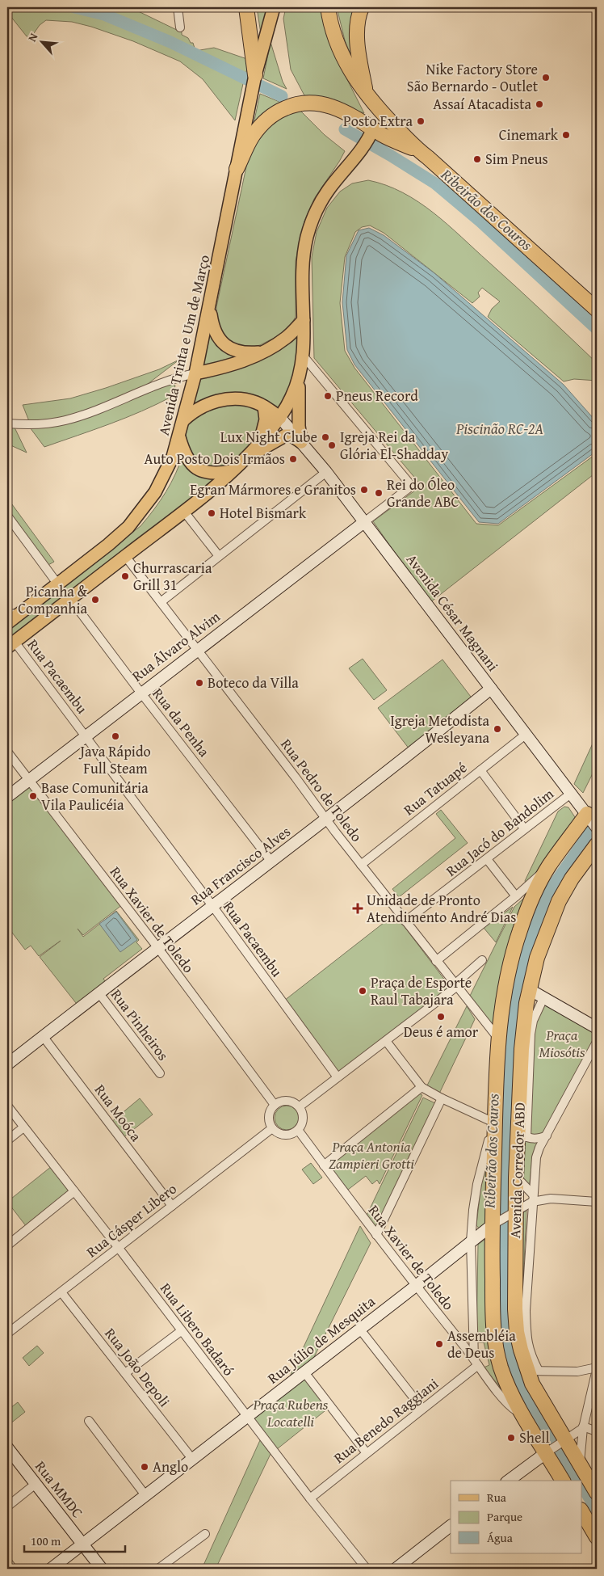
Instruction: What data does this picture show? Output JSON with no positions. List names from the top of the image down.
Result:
{
  "streets": {
    "highway": ["Avenida Corredor ABD"],
    "main road": ["Avenida Trinta e Um de Março"],
    "street": [
      "Avenida César Magnani",
      "Rua Álvaro Alvim",
      "Rua Pacaembu",
      "Rua da Penha",
      "Rua Tatuapé",
      "Rua Pedro de Toledo",
      "Rua Jacó do Bandolim",
      "Rua Francisco Alves",
      "Rua Xavier de Toledo",
      "Rua Pinheiros",
      "Rua Moóca",
      "Rua Cásper Libero",
      "Rua Libero Badaró",
      "Rua Júlio de Mesquita",
      "Rua João Depoli",
      "Rua Benedo Raggiani",
      "Rua MMDC"
    ]
  },
  "crossings": [
    ["Avenida César Magnani", "Rua Álvaro Alvim"],
    ["Avenida César Magnani", "Rua Tatuapé"],
    ["Avenida César Magnani", "Rua Jacó do Bandolim"],
    ["Avenida César Magnani", "Rua Francisco Alves"],
    ["Avenida César Magnani", "Avenida Corredor ABD"],
    ["Rua Álvaro Alvim", "Rua Pacaembu"],
    ["Rua Álvaro Alvim", "Rua da Penha"],
    ["Rua Álvaro Alvim", "Rua Pedro de Toledo"],
    ["Rua Álvaro Alvim", "Rua Xavier de Toledo"],
    ["Rua Pacaembu", "Rua Francisco Alves"],
    ["Rua da Penha", "Rua Francisco Alves"],
    ["Rua Tatuapé", "Rua Pedro de Toledo"],
    ["Rua Pedro de Toledo", "Rua Jacó do Bandolim"],
    ["Rua Pedro de Toledo", "Rua Francisco Alves"],
    ["Rua Pedro de Toledo", "Avenida Corredor ABD"],
    ["Rua Francisco Alves", "Rua Xavier de Toledo"],
    ["Rua Francisco Alves", "Rua Pinheiros"],
    ["Rua Francisco Alves", "Rua Moóca"],
    ["Rua Xavier de Toledo", "Avenida Corredor ABD"],
    ["Rua Xavier de Toledo", "Rua Cásper Libero"],
    ["Rua Xavier de Toledo", "Rua Júlio de Mesquita"],
    ["Rua Xavier de Toledo", "Rua Benedo Raggiani"],
    ["Rua Moóca", "Rua Cásper Libero"],
    ["Avenida Corredor ABD", "Rua Júlio de Mesquita"],
    ["Rua Cásper Libero", "Rua Libero Badaró"],
    ["Rua Cásper Libero", "Rua João Depoli"],
    ["Rua Libero Badaró", "Rua Júlio de Mesquita"],
    ["Rua Libero Badaró", "Rua Benedo Raggiani"],
    ["Rua Júlio de Mesquita", "Rua João Depoli"],
    ["Rua Júlio de Mesquita", "Rua MMDC"]
  ],
  "water": ["Ribeirão dos Couros", "Piscinão RC-2A"],
  "parks": ["Praça Miosótis", "Praça Antonia Zampieri Grotti", "Praça Rubens Locatelli"],
  "places": {
    "other": [
      "Nike Factory Store São Bernardo - Outlet",
      "Assaí Atacadista",
      "Posto Extra",
      "Cinemark",
      "Sim Pneus",
      "Pneus Record",
      "Lux Night Clube",
      "Igreja Rei da Glória El-Shadday",
      "Auto Posto Dois Irmãos",
      "Egran Mármores e Granitos",
      "Rei do Óleo Grande ABC",
      "Hotel Bismark",
      "Churrascaria Grill 31",
      "Picanha & Companhia",
      "Boteco da Villa",
      "Igreja Metodista Wesleyana",
      "Java Rápido Full Steam",
      "Base Comunitária Vila Paulicéia",
      "Praça de Esporte Raul Tabajara",
      "Deus é amor",
      "Assembléia de Deus",
      "Shell",
      "Anglo"
    ],
    "health": ["Unidade de Pronto Atendimento André Dias"]
  },
  "legend": ["Rua", "Parque", "Água"],
  "scale_bar": "100 m",
  "north": "top left"
}
